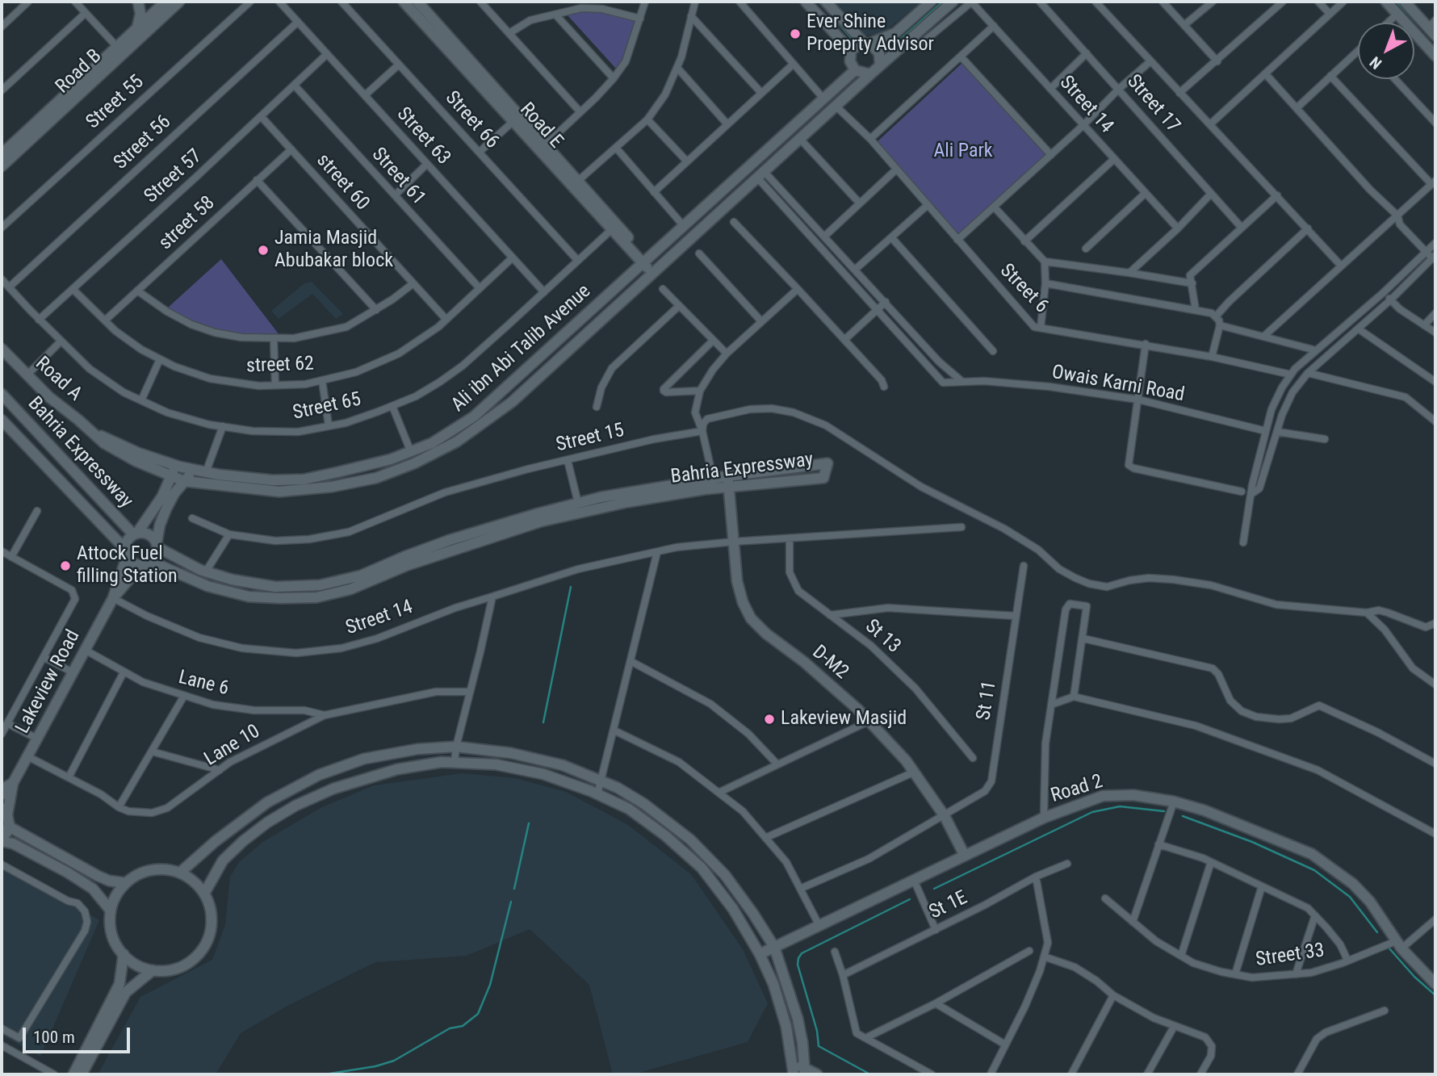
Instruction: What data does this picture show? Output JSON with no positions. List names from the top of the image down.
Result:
{
  "streets": {
    "main road": [
      "Road B",
      "Road E",
      "Ali ibn Abi Talib Avenue",
      "Road A",
      "Bahria Expressway",
      "D-M2",
      "Lakeview Road",
      "Road 2"
    ],
    "street": [
      "Street 55",
      "Street 17",
      "Street 14",
      "Street 66",
      "Street 63",
      "Street 56",
      "Street 57",
      "Street 61",
      "street 60",
      "street 58",
      "Street 6",
      "street 62",
      "Owais Karni Road",
      "Street 65",
      "Street 15",
      "St 13",
      "Lane 6",
      "St 11",
      "Lane 10",
      "St 1E",
      "Street 33"
    ]
  },
  "crossings": [
    ["Street 14", "St 13"],
    ["Street 14", "D-M2"],
    ["Street 14", "Lakeview Road"],
    ["Street 66", "Street 65"],
    ["Road E", "Ali ibn Abi Talib Avenue"],
    ["Road E", "Street 65"],
    ["Street 63", "Street 56"],
    ["Street 63", "Street 57"],
    ["Street 63", "street 62"],
    ["Street 63", "Street 65"],
    ["Street 56", "Street 65"],
    ["Street 57", "Street 61"],
    ["Street 57", "street 60"],
    ["Street 57", "street 62"],
    ["Street 57", "Street 65"],
    ["Street 61", "street 62"],
    ["street 60", "street 58"],
    ["street 60", "street 62"],
    ["street 58", "street 62"],
    ["Street 6", "Ali ibn Abi Talib Avenue"],
    ["Ali ibn Abi Talib Avenue", "Road A"],
    ["Ali ibn Abi Talib Avenue", "Owais Karni Road"],
    ["Bahria Expressway", "D-M2"],
    ["D-M2", "St 11"],
    ["D-M2", "Road 2"],
    ["Lakeview Road", "Lane 6"],
    ["Lakeview Road", "Lane 10"],
    ["Lane 6", "Lane 10"],
    ["Road 2", "Street 33"]
  ],
  "parks": ["Ali Park"],
  "places": [
    "Ever Shine Proeprty Advisor",
    "Jamia Masjid Abubakar block",
    "Attock Fuel filling Station",
    "Lakeview Masjid"
  ],
  "scale_bar": "100 m",
  "north": "bottom left"
}
